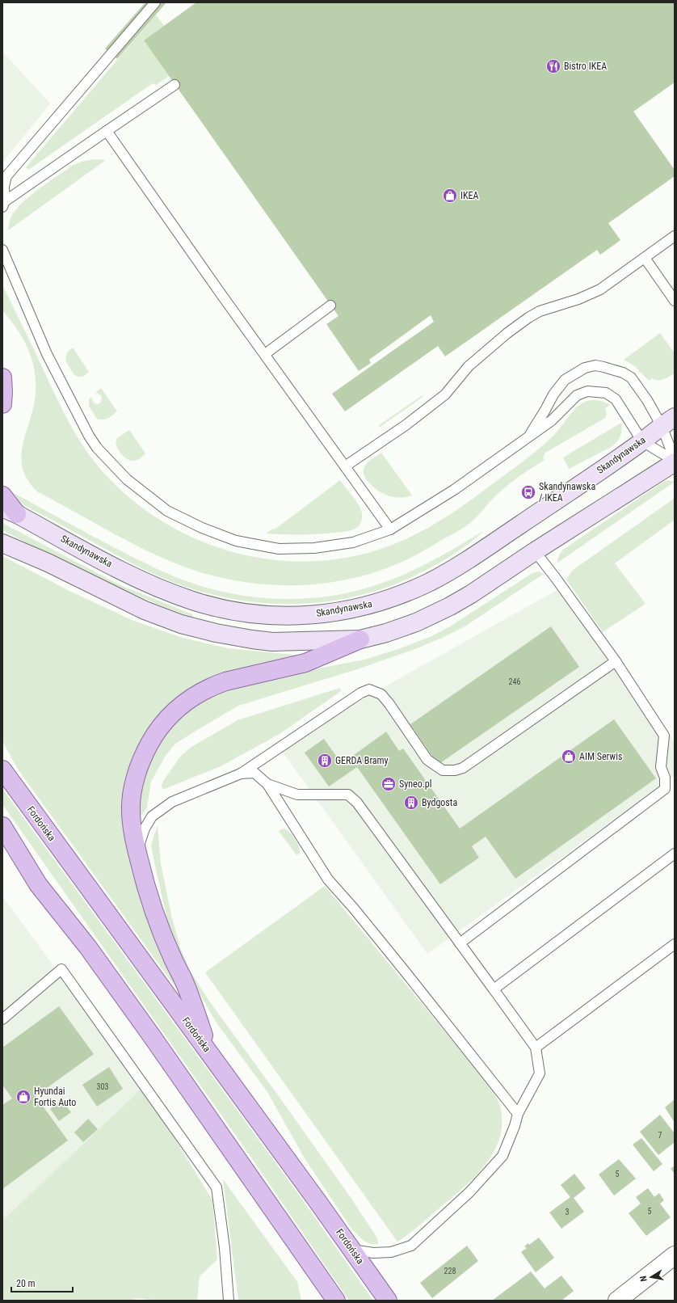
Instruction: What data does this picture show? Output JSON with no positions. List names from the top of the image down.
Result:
{
  "streets": {
    "main road": ["Fordońska"],
    "street": ["Skandynawska"]
  },
  "places": {
    "restaurant": ["Bistro IKEA"],
    "shop": ["IKEA", "AIM Serwis", "Hyundai Fortis Auto"],
    "bus stop": ["Skandynawska / IKEA"],
    "building": ["GERDA Bramy", "Bydgosta"],
    "office": ["Syneo.pl"]
  },
  "house_numbers": [
    "246",
    "303",
    "7",
    "5",
    "5",
    "3",
    "228"
  ],
  "scale_bar": "20 m",
  "north": "left"
}
